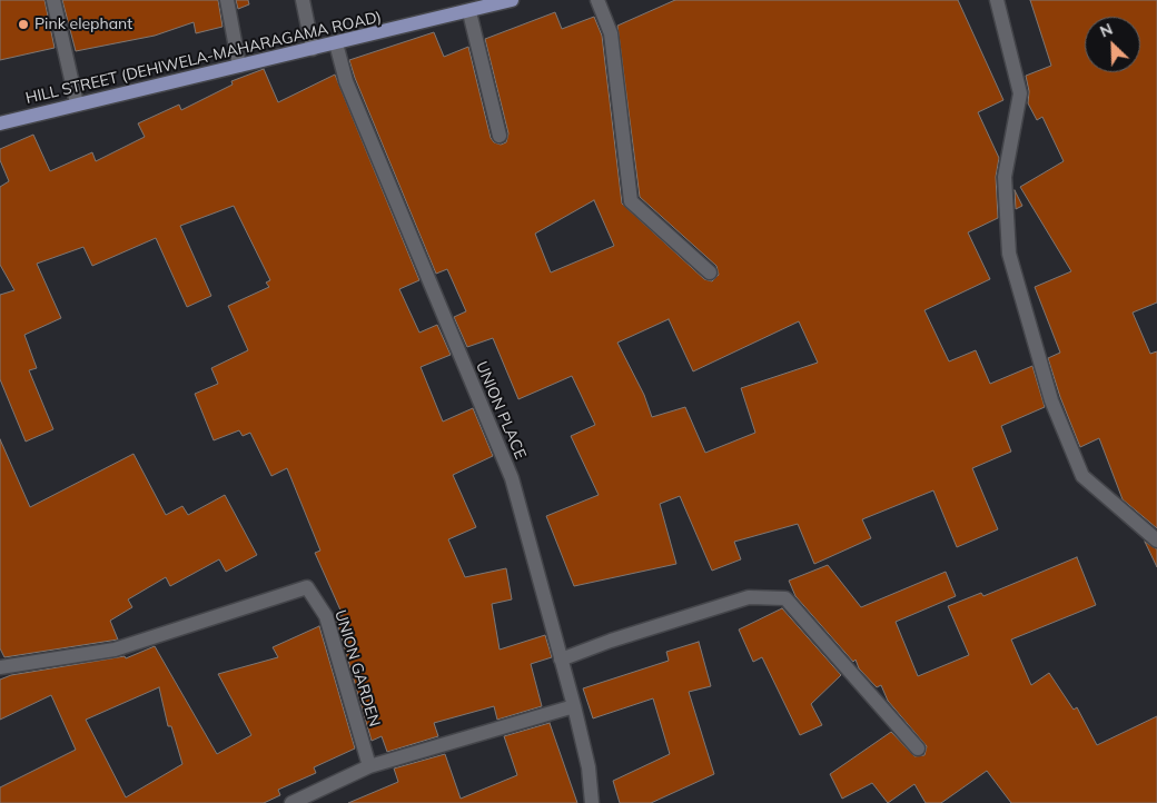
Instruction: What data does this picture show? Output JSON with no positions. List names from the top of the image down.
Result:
{
  "streets": {
    "main road": ["HILL STREET (DEHIWELA-MAHARAGAMA ROAD)"],
    "street": ["UNION PLACE", "UNION GARDEN"]
  },
  "crossings": [
    ["HILL STREET (DEHIWELA-MAHARAGAMA ROAD)", "UNION PLACE"]
  ],
  "places": ["Pink elephant"],
  "north": "top left"
}
